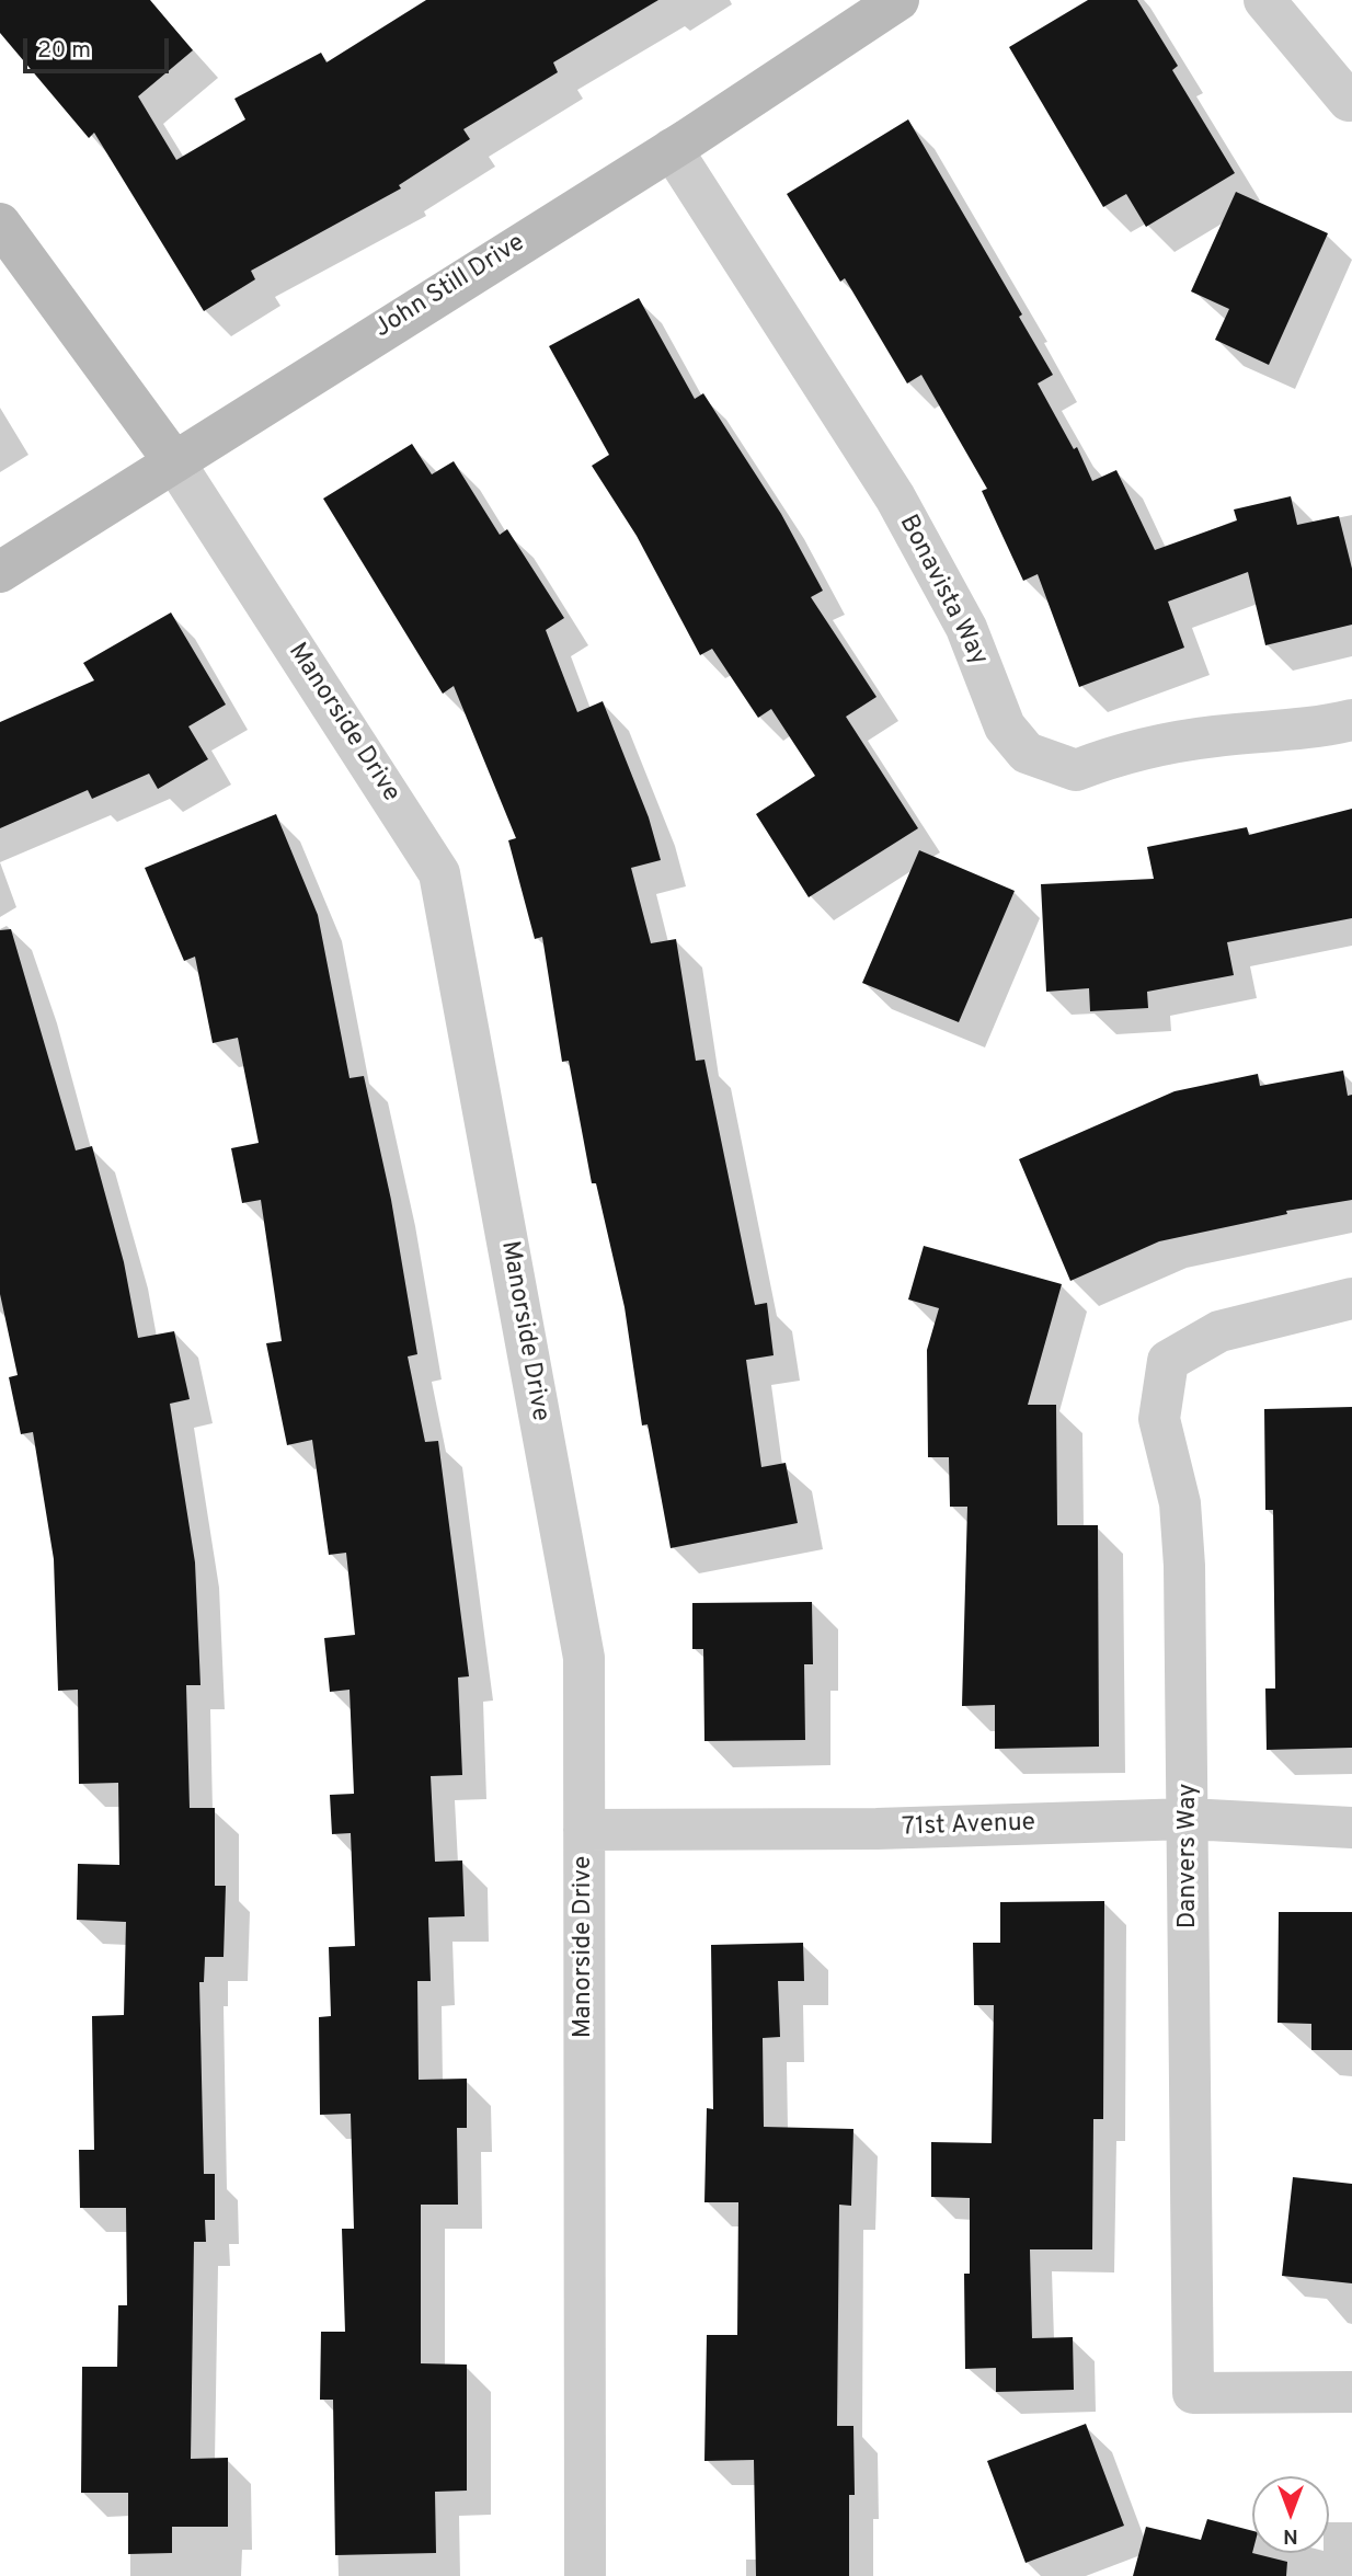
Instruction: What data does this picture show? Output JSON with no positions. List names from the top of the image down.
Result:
{
  "streets": {
    "street": [
      "John Still Drive",
      "Bonavista Way",
      "Manorside Drive",
      "71st Avenue",
      "Danvers Way"
    ]
  },
  "crossings": [
    ["John Still Drive", "Bonavista Way"],
    ["John Still Drive", "Manorside Drive"],
    ["Manorside Drive", "71st Avenue"],
    ["71st Avenue", "Danvers Way"]
  ],
  "scale_bar": "20 m",
  "north": "bottom"
}
